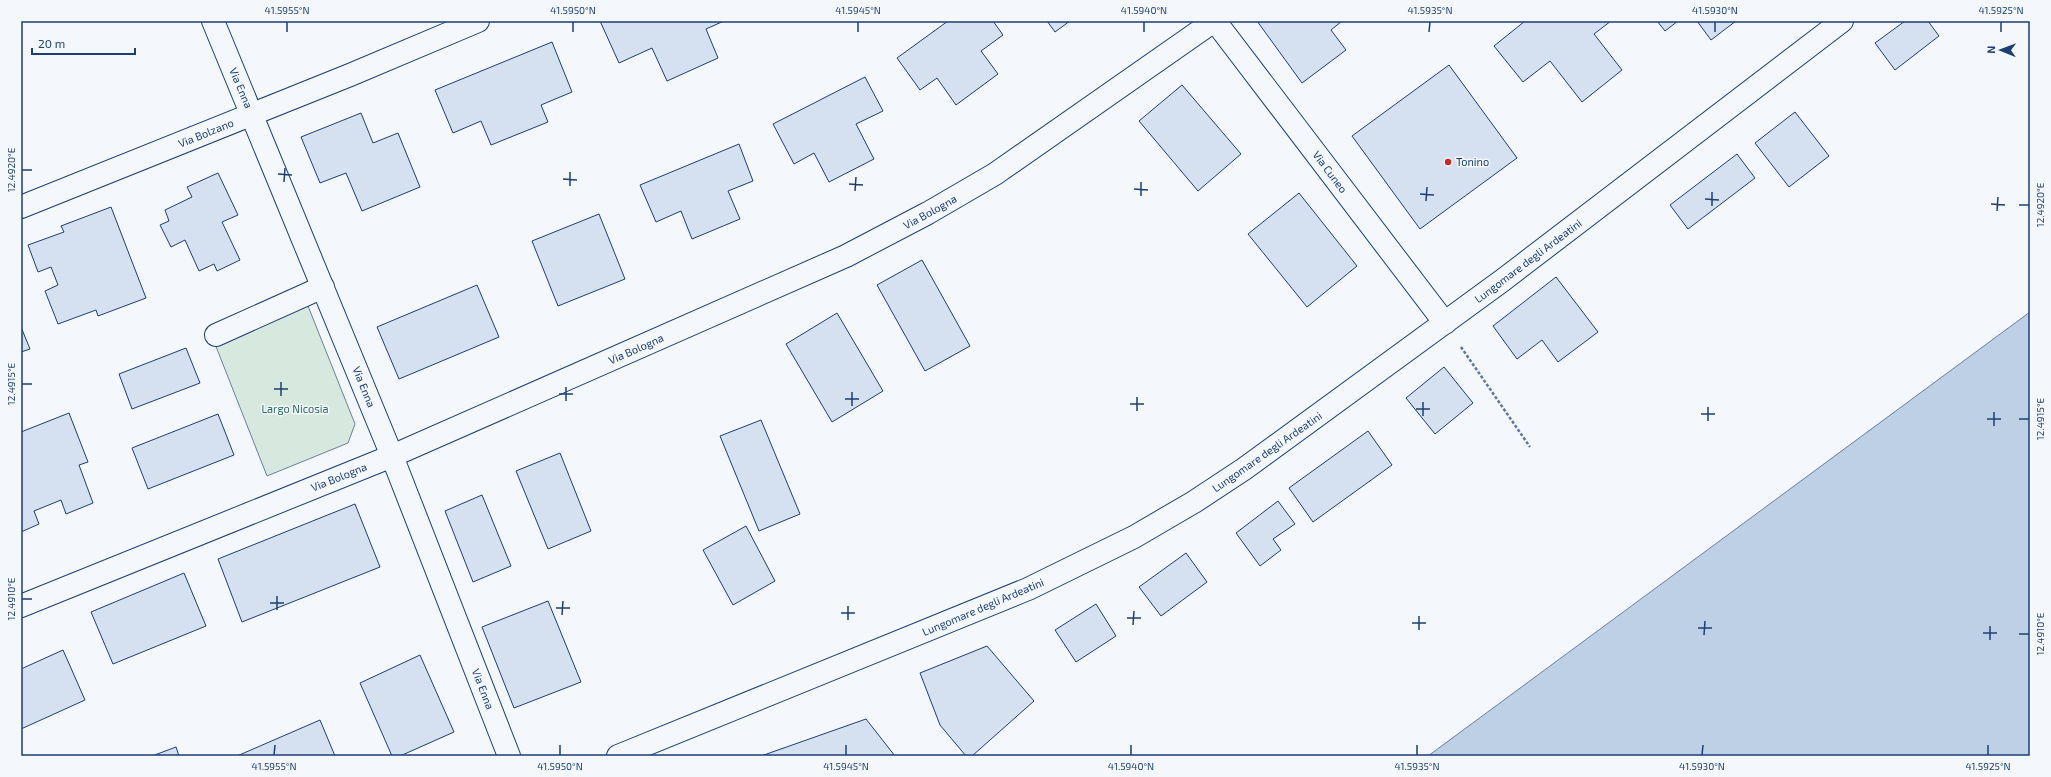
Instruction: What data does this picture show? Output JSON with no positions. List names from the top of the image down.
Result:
{
  "streets": {
    "street": [
      "Via Enna",
      "Via Bolzano",
      "Via Cuneo",
      "Via Bologna",
      "Lungomare degli Ardeatini"
    ]
  },
  "crossings": [
    ["Via Enna", "Via Bolzano"],
    ["Via Enna", "Via Bologna"],
    ["Via Cuneo", "Via Bologna"],
    ["Via Cuneo", "Lungomare degli Ardeatini"]
  ],
  "parks": ["Largo Nicosia"],
  "places": ["Tonino"],
  "scale_bar": "20 m",
  "north": "left",
  "coordinates": [
    "41.5955°N",
    "41.5950°N",
    "41.5945°N",
    "41.5940°N",
    "41.5935°N",
    "41.5930°N",
    "41.5925°N",
    "12.4920°E",
    "12.4915°E",
    "12.4910°E"
  ]
}
